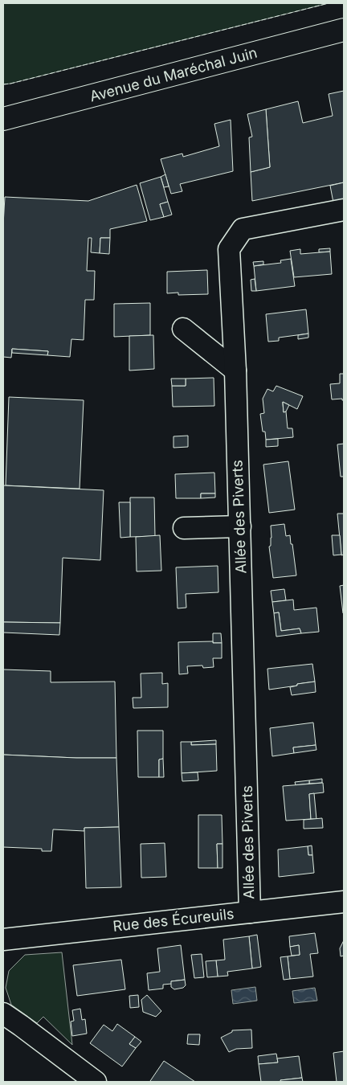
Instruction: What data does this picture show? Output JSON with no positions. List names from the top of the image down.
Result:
{
  "streets": {
    "main road": ["Avenue du Maréchal Juin"],
    "street": ["Allée des Piverts", "Rue des Écureuils"]
  },
  "crossings": [
    ["Allée des Piverts", "Rue des Écureuils"]
  ]
}
